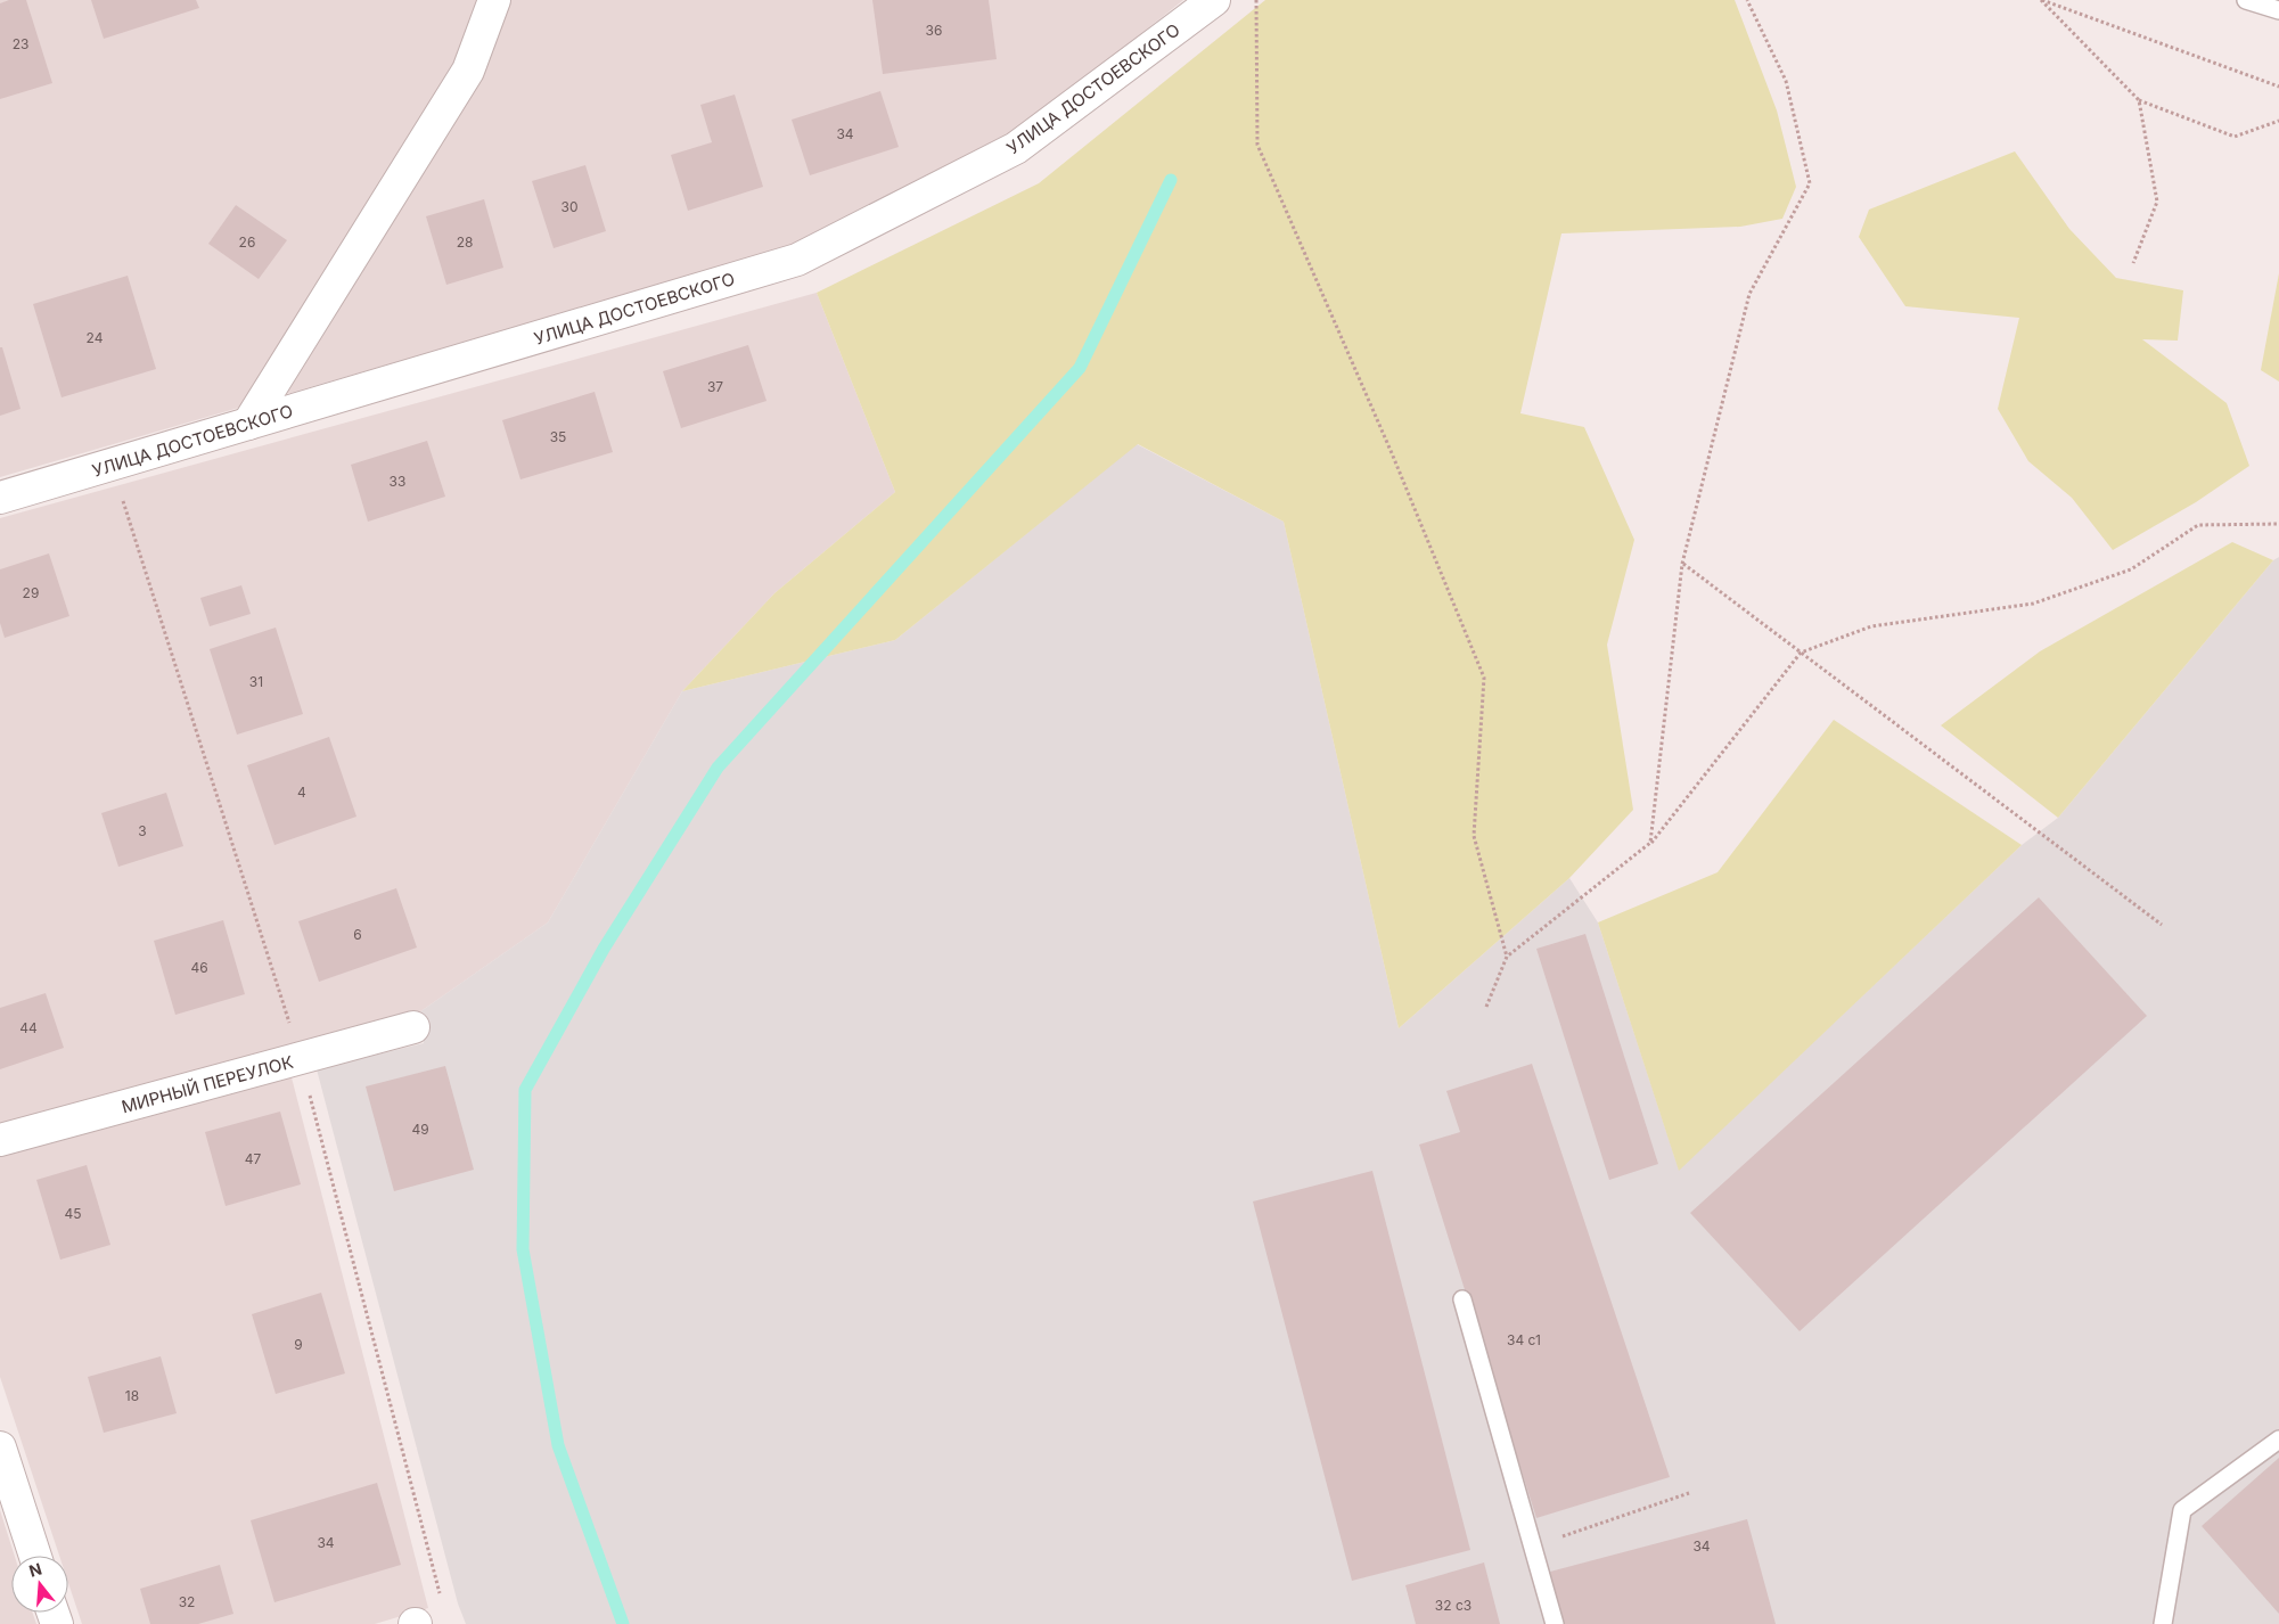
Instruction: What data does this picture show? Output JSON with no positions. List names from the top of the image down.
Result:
{
  "streets": {
    "street": ["УЛИЦА ДОСТОЕВСКОГО", "МИРНЫЙ ПЕРЕУЛОК"]
  },
  "house_numbers": [
    "36",
    "23",
    "34",
    "30",
    "26",
    "28",
    "24",
    "37",
    "35",
    "33",
    "29",
    "31",
    "4",
    "3",
    "6",
    "46",
    "44",
    "49",
    "47",
    "45",
    "34 с1",
    "9",
    "18",
    "34",
    "34",
    "32",
    "32 с3"
  ],
  "north": "top"
}
